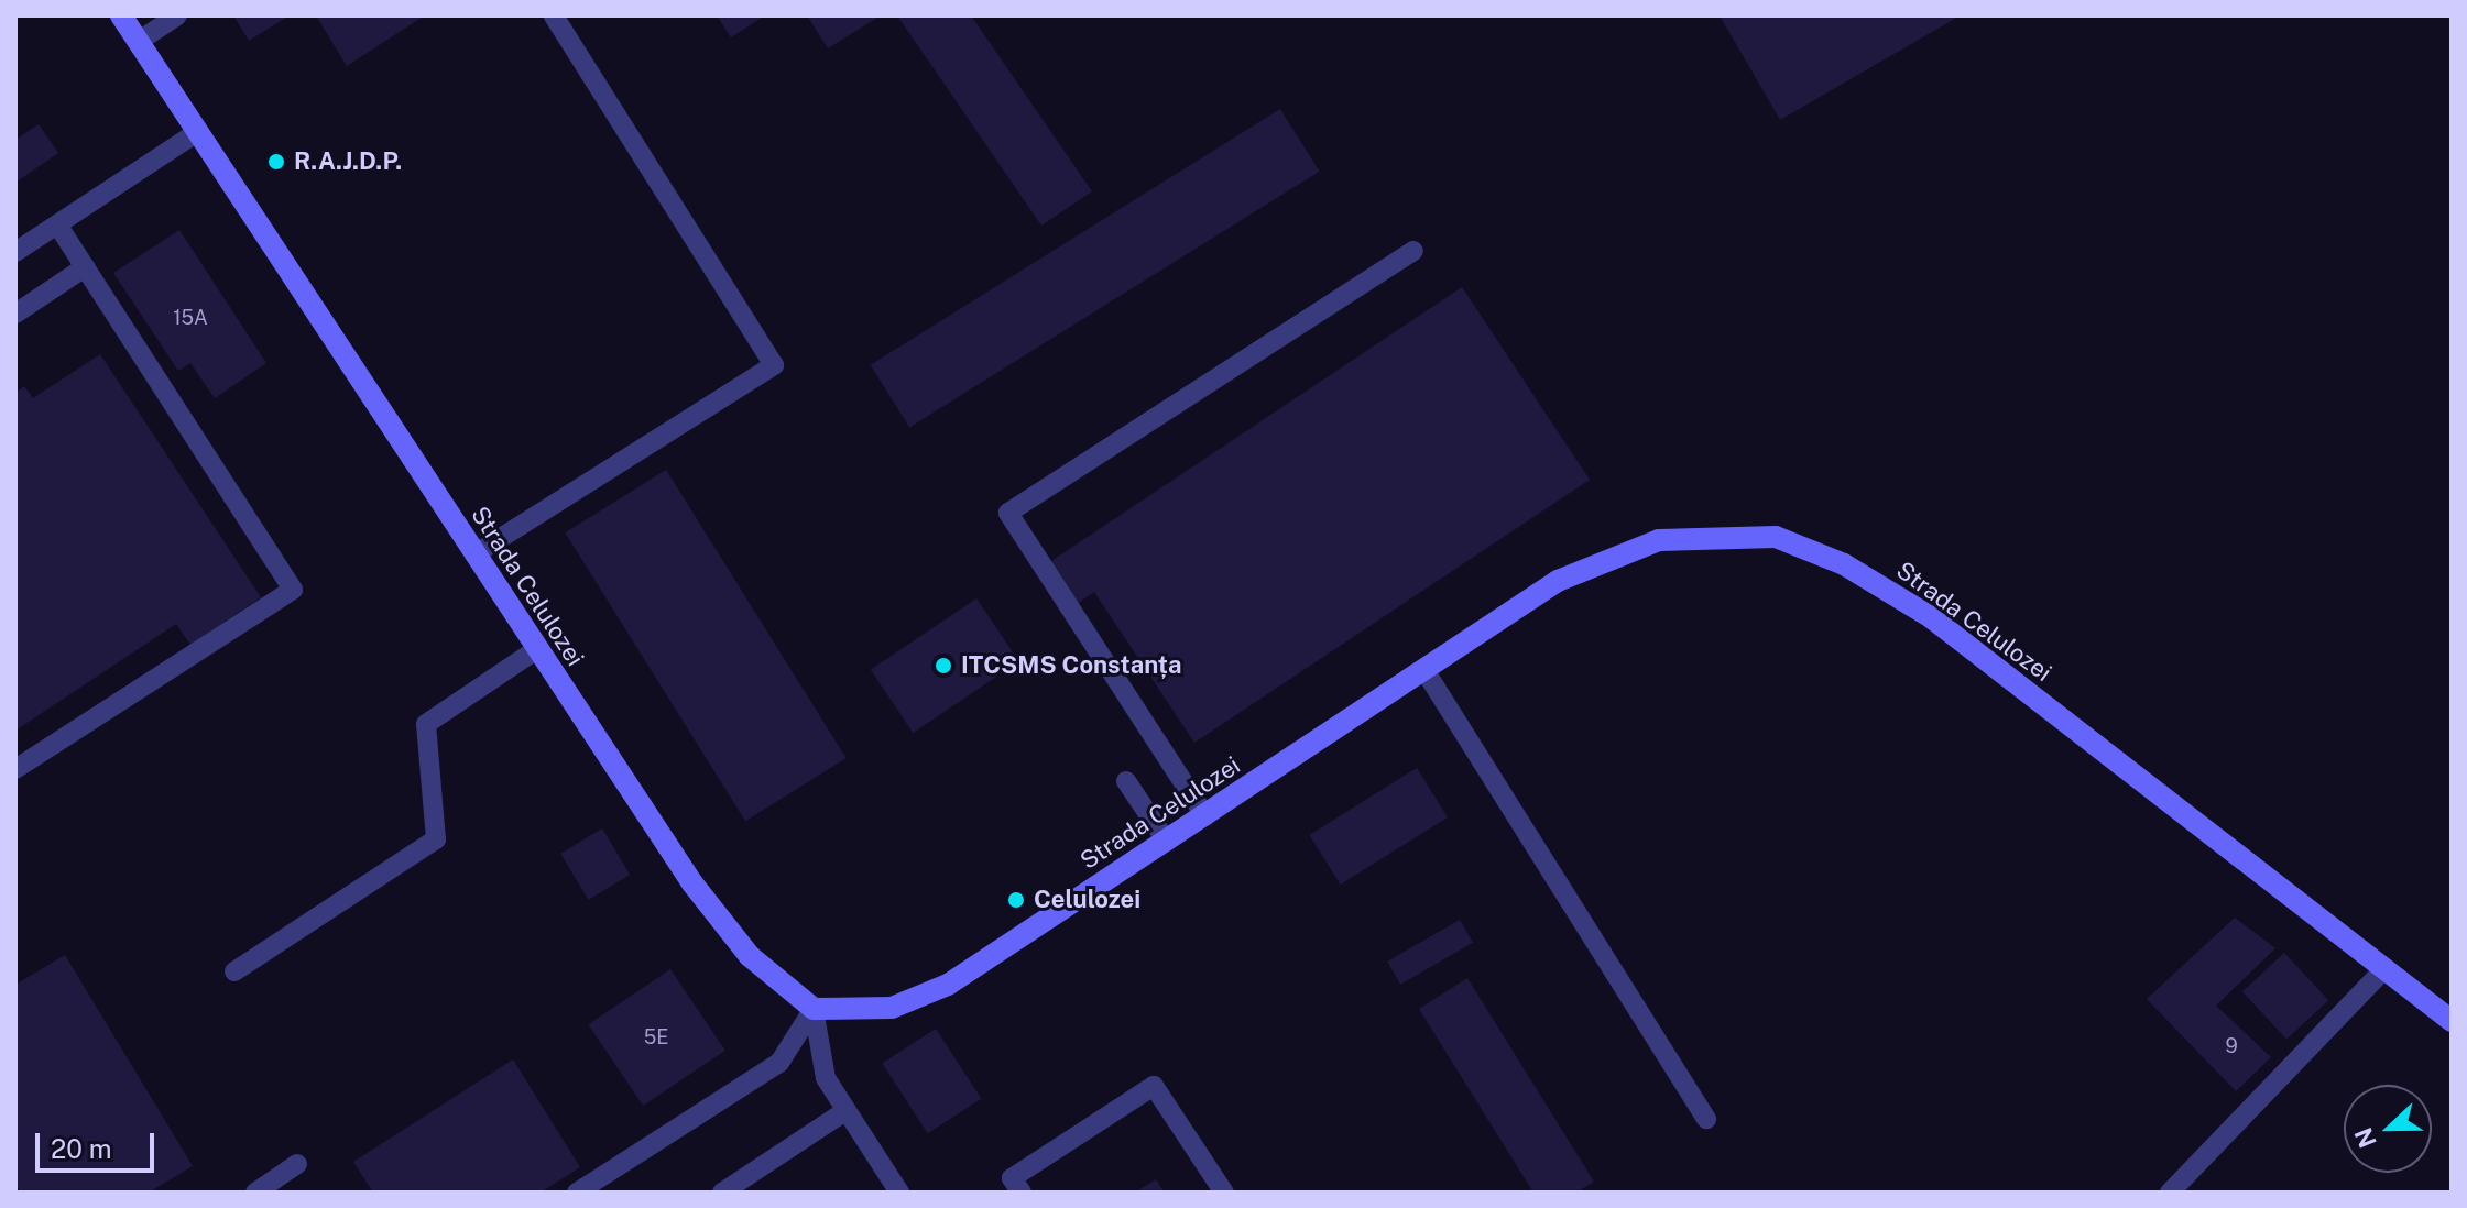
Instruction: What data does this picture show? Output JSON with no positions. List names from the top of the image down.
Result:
{
  "streets": {
    "street": ["Strada Celulozei"]
  },
  "places": ["R.A.J.D.P.", "ITCSMS Constanța", "Celulozei"],
  "house_numbers": ["15A", "5E", "9"],
  "scale_bar": "20 m",
  "north": "left"
}
